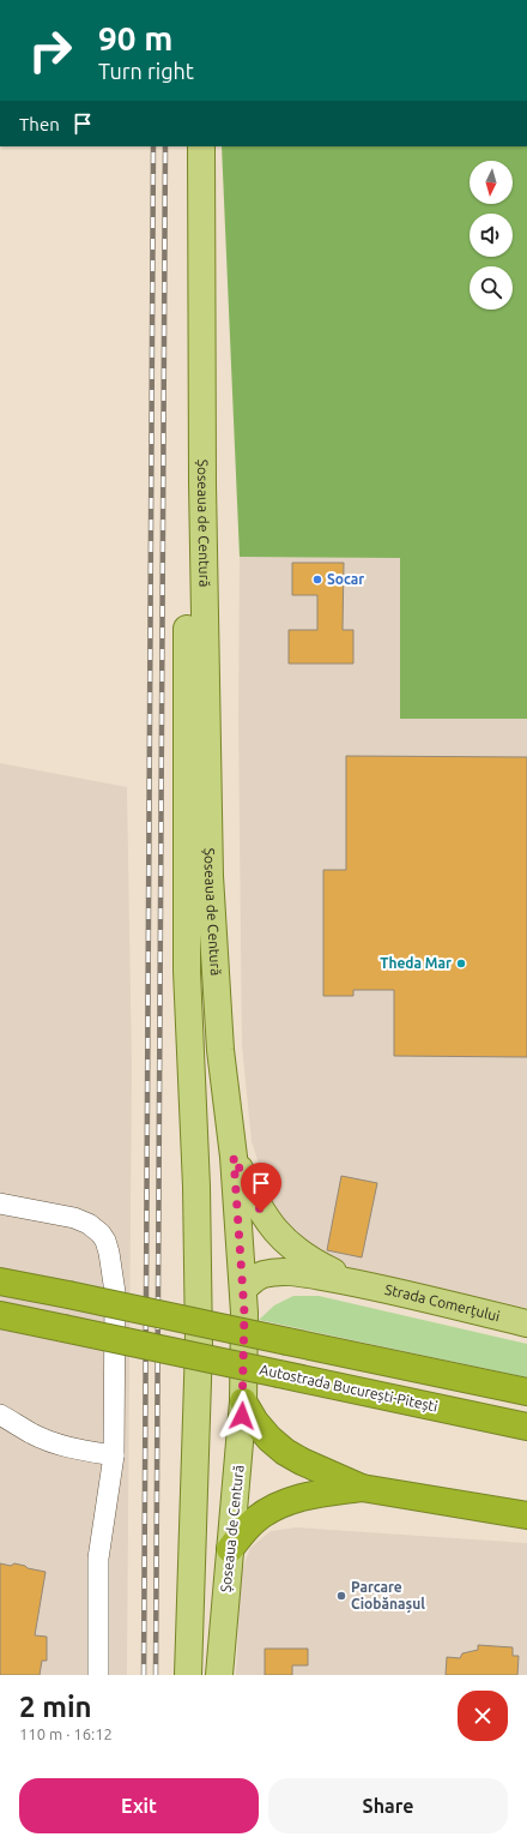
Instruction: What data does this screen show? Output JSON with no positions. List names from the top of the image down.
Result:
{
  "streets": {
    "highway": ["Autostrada București-Pitești"],
    "main road": ["Șoseaua de Centură", "Strada Comerțului"]
  },
  "places": ["Socar", "Theda Mar", "Parcare Ciobănașul"],
  "north": "bottom",
  "page": {
    "turn": ["90 m", "Turn right"],
    "then": "Then",
    "heading": ["2 min", "110 m · 16:12"],
    "buttons": ["Exit", "Share"]
  }
}
